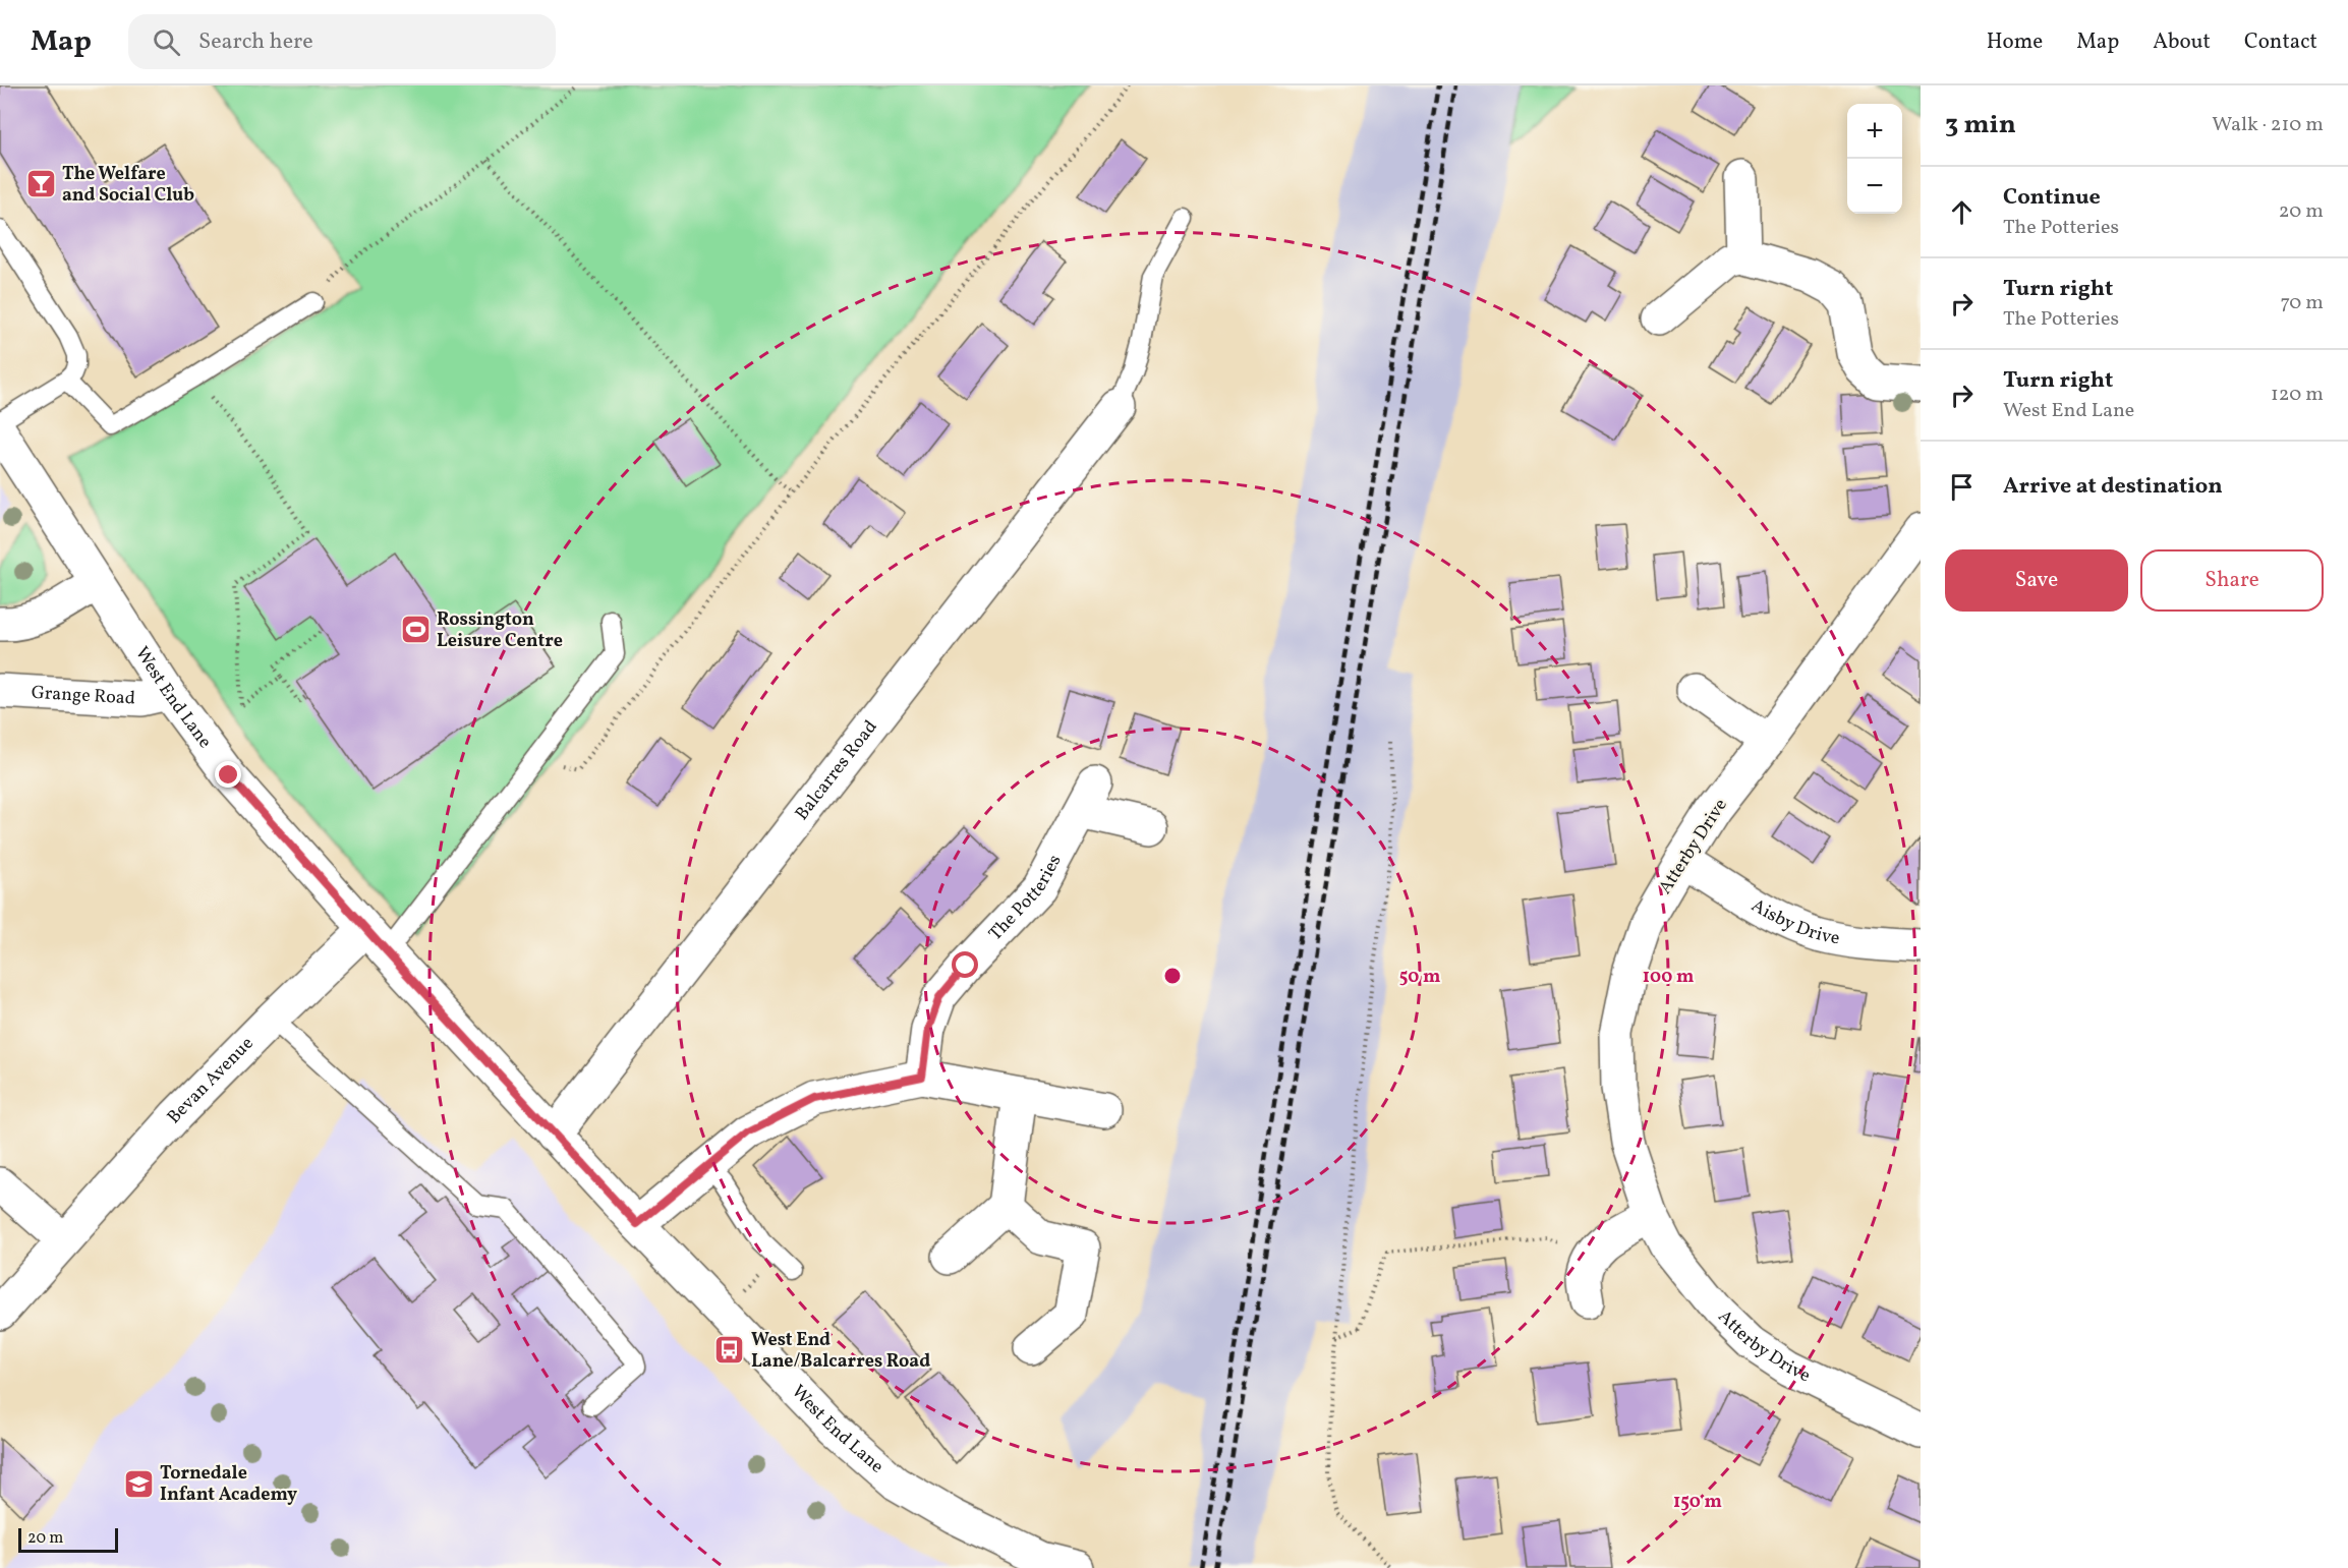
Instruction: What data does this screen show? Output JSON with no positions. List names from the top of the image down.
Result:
{
  "streets": {
    "street": [
      "Grange Road",
      "West End Lane",
      "Balcarres Road",
      "Atterby Drive",
      "The Potteries",
      "Aisby Drive",
      "Bevan Avenue"
    ]
  },
  "crossings": [
    ["Grange Road", "West End Lane"],
    ["West End Lane", "Balcarres Road"],
    ["West End Lane", "Bevan Avenue"],
    ["Atterby Drive", "Aisby Drive"]
  ],
  "places": {
    "bar": ["The Welfare and Social Club"],
    "sports": ["Rossington Leisure Centre"],
    "bus stop": ["West End Lane/Balcarres Road"],
    "school or university": ["Tornedale Infant Academy"]
  },
  "scale_bar": "20 m",
  "page": {
    "header": "Map",
    "search": "Search here",
    "nav": [
      "Home",
      "Map",
      "About",
      "Contact"
    ],
    "heading": ["3 min", "Walk · 210 m"],
    "map_buttons": ["+", "−"],
    "list": [
      ["Continue", "The Potteries", "20 m"],
      ["Turn right", "The Potteries", "70 m"],
      ["Turn right", "West End Lane", "120 m"],
      "Arrive at destination"
    ],
    "buttons": ["Save", "Share"],
    "scale": "20 m"
  },
  "rings": ["50 m", "100 m", "150 m"]
}
